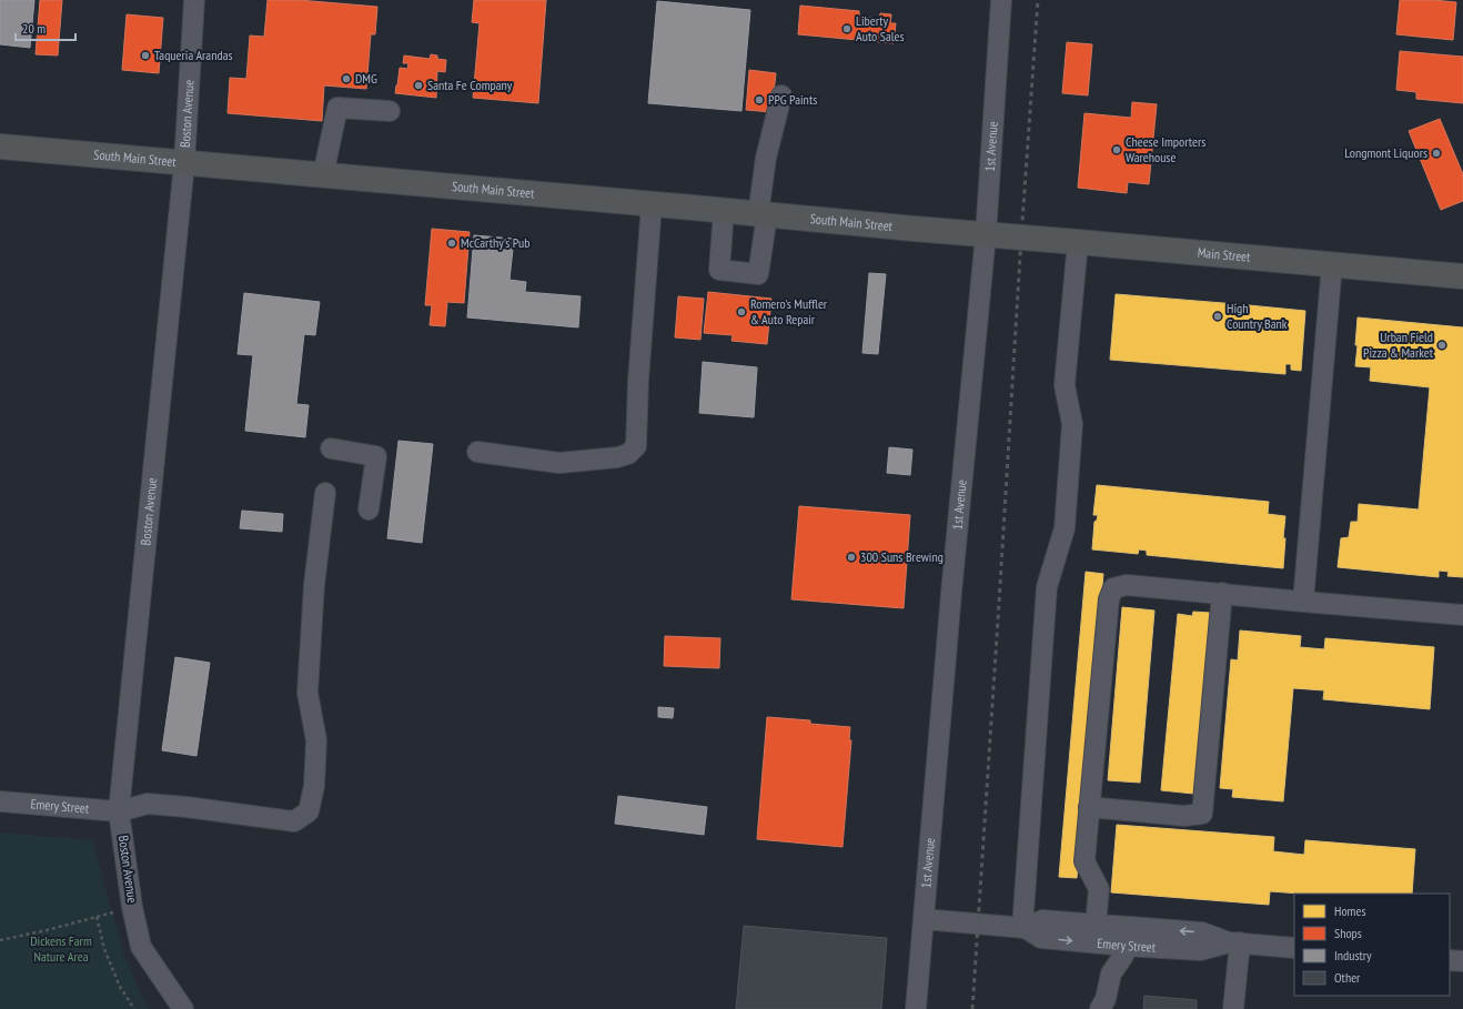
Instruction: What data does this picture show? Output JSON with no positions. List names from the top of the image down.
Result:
{
  "streets": {
    "highway": ["South Main Street", "Main Street"],
    "street": ["Boston Avenue", "1st Avenue", "Emery Street"]
  },
  "crossings": [
    ["Boston Avenue", "South Main Street"],
    ["Boston Avenue", "Emery Street"],
    ["1st Avenue", "South Main Street"],
    ["1st Avenue", "Main Street"],
    ["1st Avenue", "Emery Street"],
    ["South Main Street", "Main Street"]
  ],
  "parks": ["Dickens Farm Nature Area"],
  "places": [
    "Liberty Auto Sales",
    "Taqueria Arandas",
    "DMG",
    "Santa Fe Company",
    "PPG Paints",
    "Cheese Importers Warehouse",
    "Longmont Liquors",
    "McCarthy's Pub",
    "Romero's Muffler & Auto Repair",
    "High Country Bank",
    "Urban Field Pizza & Market",
    "300 Suns Brewing"
  ],
  "legend": [
    "Homes",
    "Shops",
    "Industry",
    "Other"
  ],
  "scale_bar": "20 m"
}
